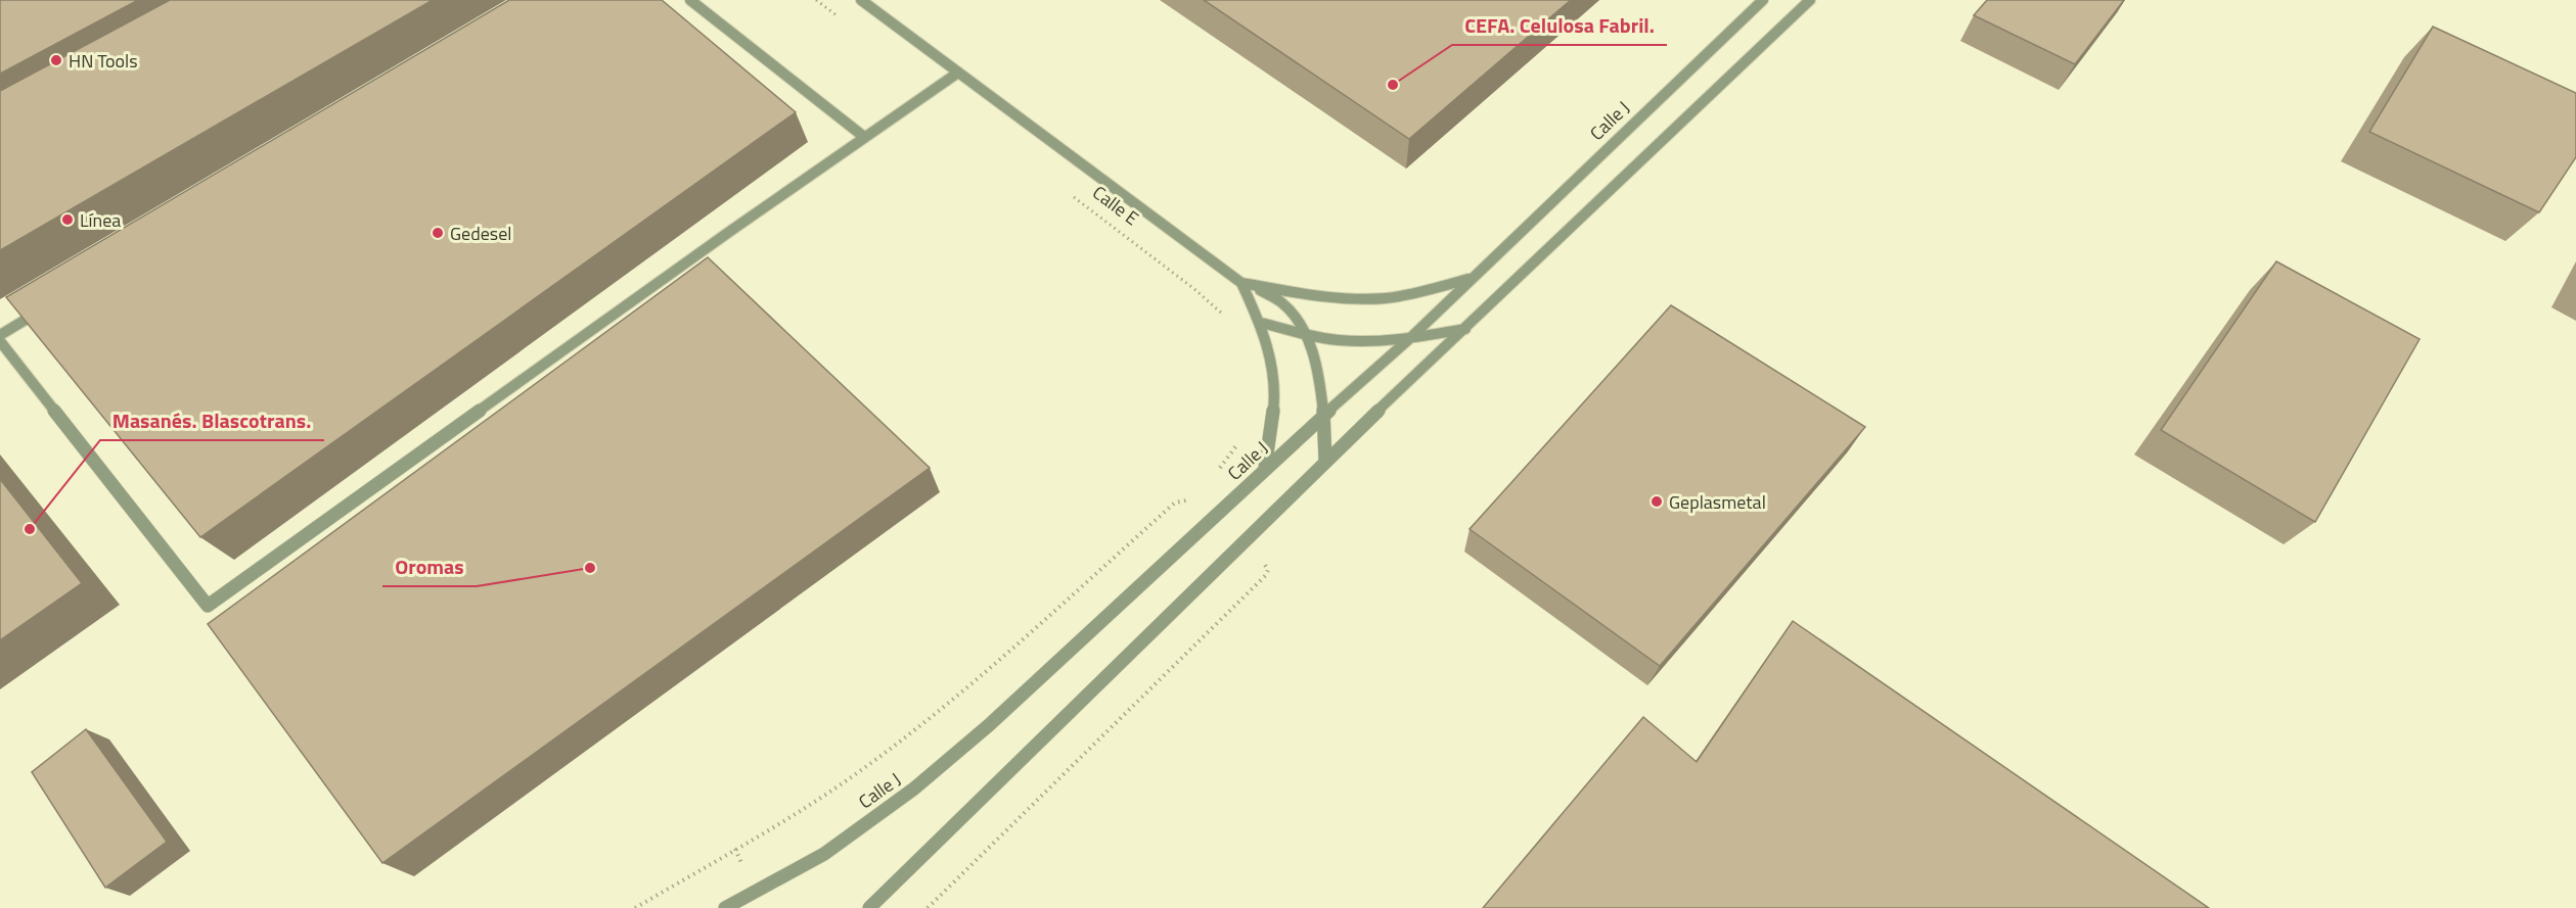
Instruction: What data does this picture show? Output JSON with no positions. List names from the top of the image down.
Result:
{
  "streets": {
    "street": ["Calle J", "Calle E"]
  },
  "crossings": [
    ["Calle J", "Calle E"]
  ],
  "places": [
    "HN Tools",
    "CEFA. Celulosa Fabril.",
    "Línea",
    "Gedesel",
    "Geplasmetal",
    "Masanés. Blascotrans.",
    "Oromas"
  ]
}
